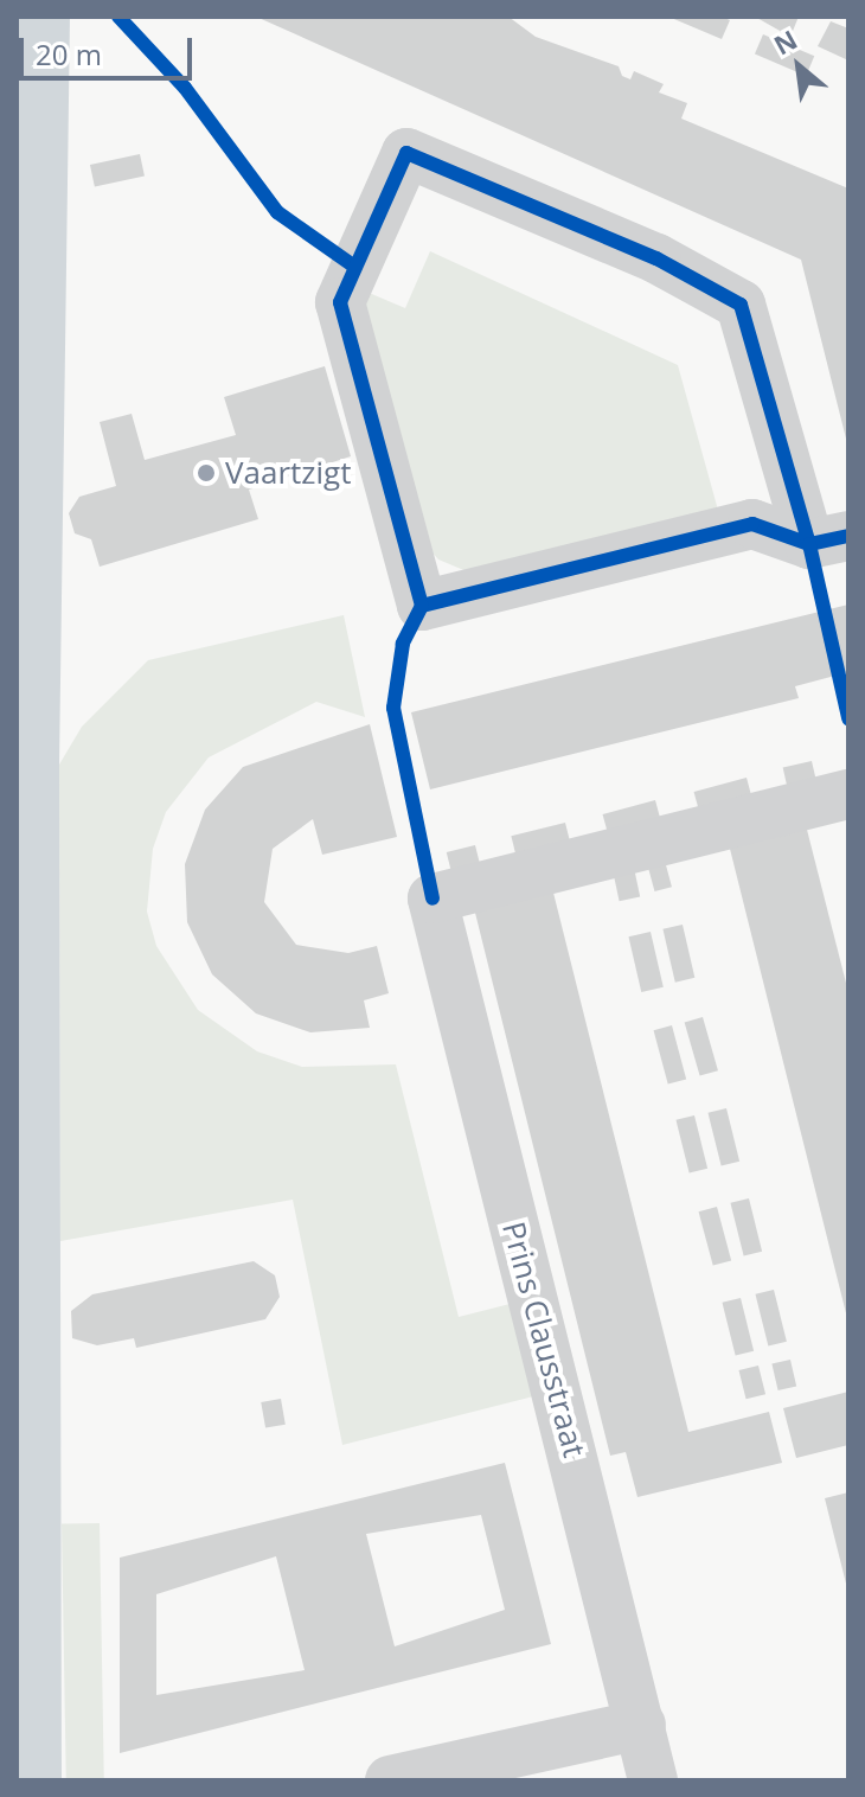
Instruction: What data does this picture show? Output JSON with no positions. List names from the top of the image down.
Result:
{
  "streets": {
    "street": ["Prins Clausstraat"]
  },
  "places": ["Vaartzigt"],
  "scale_bar": "20 m",
  "north": "top left"
}
